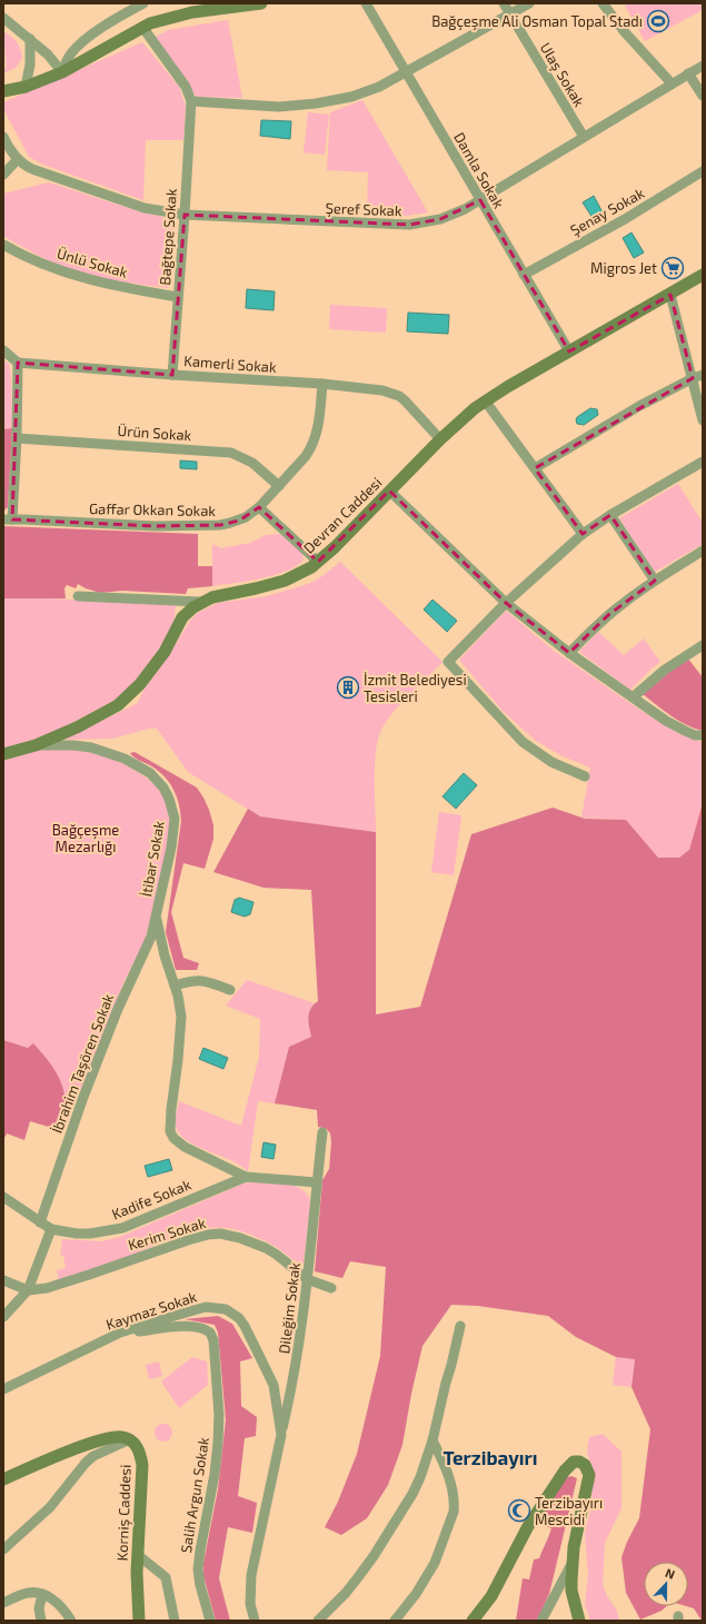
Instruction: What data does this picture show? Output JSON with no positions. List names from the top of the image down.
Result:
{
  "streets": {
    "main road": ["Devran Caddesi", "Korniş Caddesi"],
    "street": [
      "Ulaş Sokak",
      "Damla Sokak",
      "Şeref Sokak",
      "Şenay Sokak",
      "Bağtepe Sokak",
      "Ünlü Sokak",
      "Kamerli Sokak",
      "Ürün Sokak",
      "Gaffar Okkan Sokak",
      "İtibar Sokak",
      "İbrahim Taşören Sokak",
      "Kadife Sokak",
      "Kerim Sokak",
      "Dileğim Sokak",
      "Kaymaz Sokak",
      "Salih Argun Sokak"
    ]
  },
  "crossings": [
    ["Ulaş Sokak", "Şeref Sokak"],
    ["Damla Sokak", "Şeref Sokak"],
    ["Damla Sokak", "Şenay Sokak"],
    ["Damla Sokak", "Devran Caddesi"],
    ["Şeref Sokak", "Bağtepe Sokak"],
    ["Bağtepe Sokak", "Ünlü Sokak"],
    ["Bağtepe Sokak", "Kamerli Sokak"],
    ["Kamerli Sokak", "Gaffar Okkan Sokak"],
    ["Kamerli Sokak", "Devran Caddesi"],
    ["Ürün Sokak", "Gaffar Okkan Sokak"],
    ["Devran Caddesi", "İtibar Sokak"],
    ["İtibar Sokak", "İbrahim Taşören Sokak"],
    ["İbrahim Taşören Sokak", "Kadife Sokak"],
    ["Kadife Sokak", "Dileğim Sokak"],
    ["Kerim Sokak", "Dileğim Sokak"],
    ["Dileğim Sokak", "Kaymaz Sokak"],
    ["Kaymaz Sokak", "Salih Argun Sokak"]
  ],
  "districts": ["Terzibayırı"],
  "parks": ["Bağçeşme Mezarlığı"],
  "places": {
    "sports": ["Bağçeşme Ali Osman Topal Stadı"],
    "supermarket": ["Migros Jet"],
    "building": ["İzmit Belediyesi Tesisleri"],
    "mosque": ["Terzibayırı Mescidi"]
  },
  "north": "top"
}
